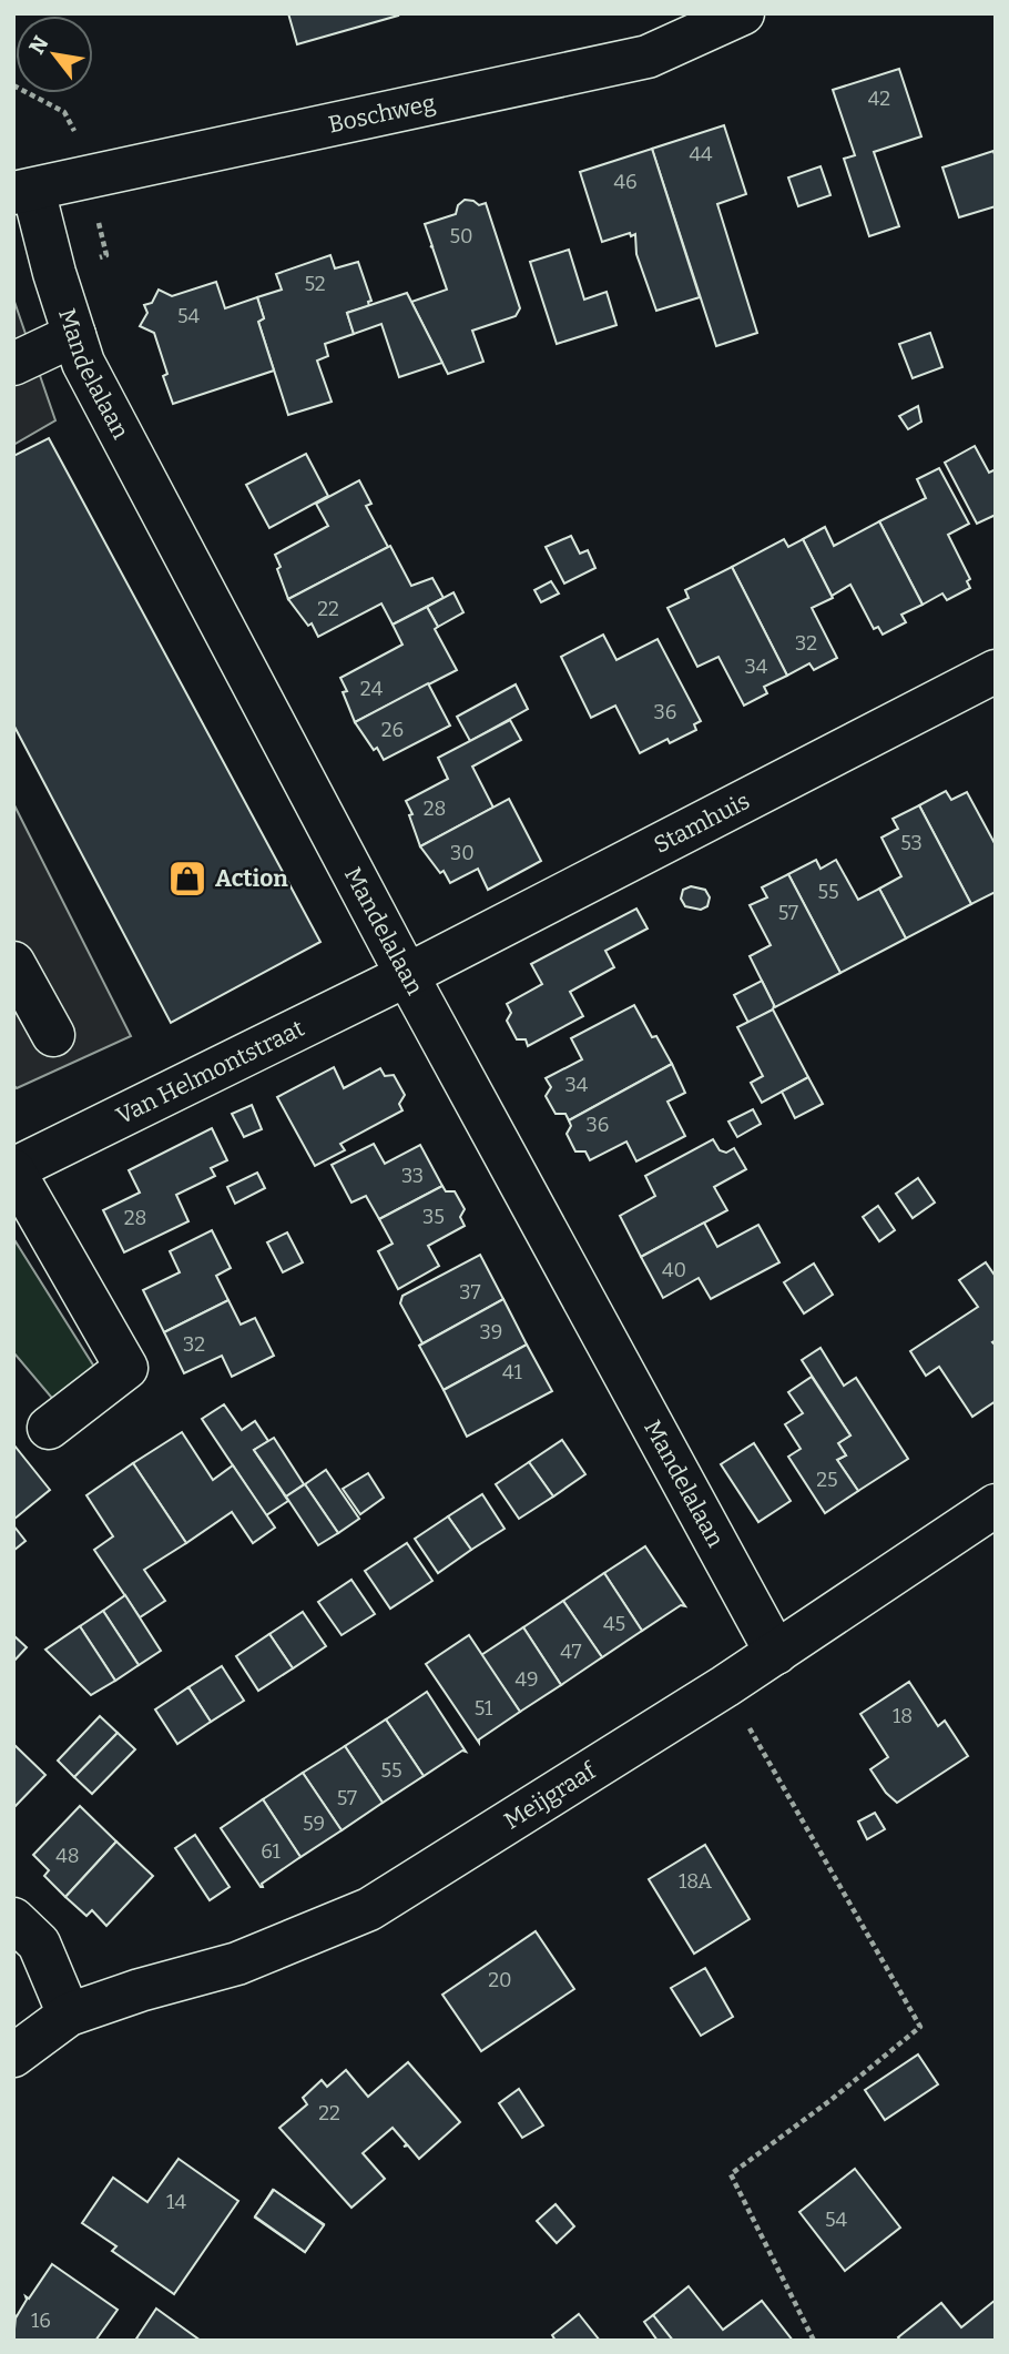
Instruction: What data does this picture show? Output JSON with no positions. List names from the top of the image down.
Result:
{
  "streets": {
    "street": [
      "Boschweg",
      "Mandelalaan",
      "Stamhuis",
      "Van Helmontstraat",
      "Meijgraaf"
    ]
  },
  "crossings": [
    ["Boschweg", "Mandelalaan"],
    ["Mandelalaan", "Stamhuis"],
    ["Mandelalaan", "Van Helmontstraat"],
    ["Mandelalaan", "Meijgraaf"],
    ["Stamhuis", "Van Helmontstraat"]
  ],
  "places": {
    "shop": ["Action"]
  },
  "house_numbers": [
    "42",
    "44",
    "46",
    "50",
    "52",
    "54",
    "22",
    "32",
    "34",
    "24",
    "36",
    "26",
    "28",
    "53",
    "30",
    "55",
    "57",
    "34",
    "36",
    "33",
    "35",
    "28",
    "40",
    "37",
    "39",
    "32",
    "41",
    "25",
    "45",
    "47",
    "49",
    "51",
    "18",
    "55",
    "57",
    "59",
    "61",
    "48",
    "18A",
    "20",
    "22",
    "14",
    "54",
    "16"
  ],
  "north": "top left"
}
